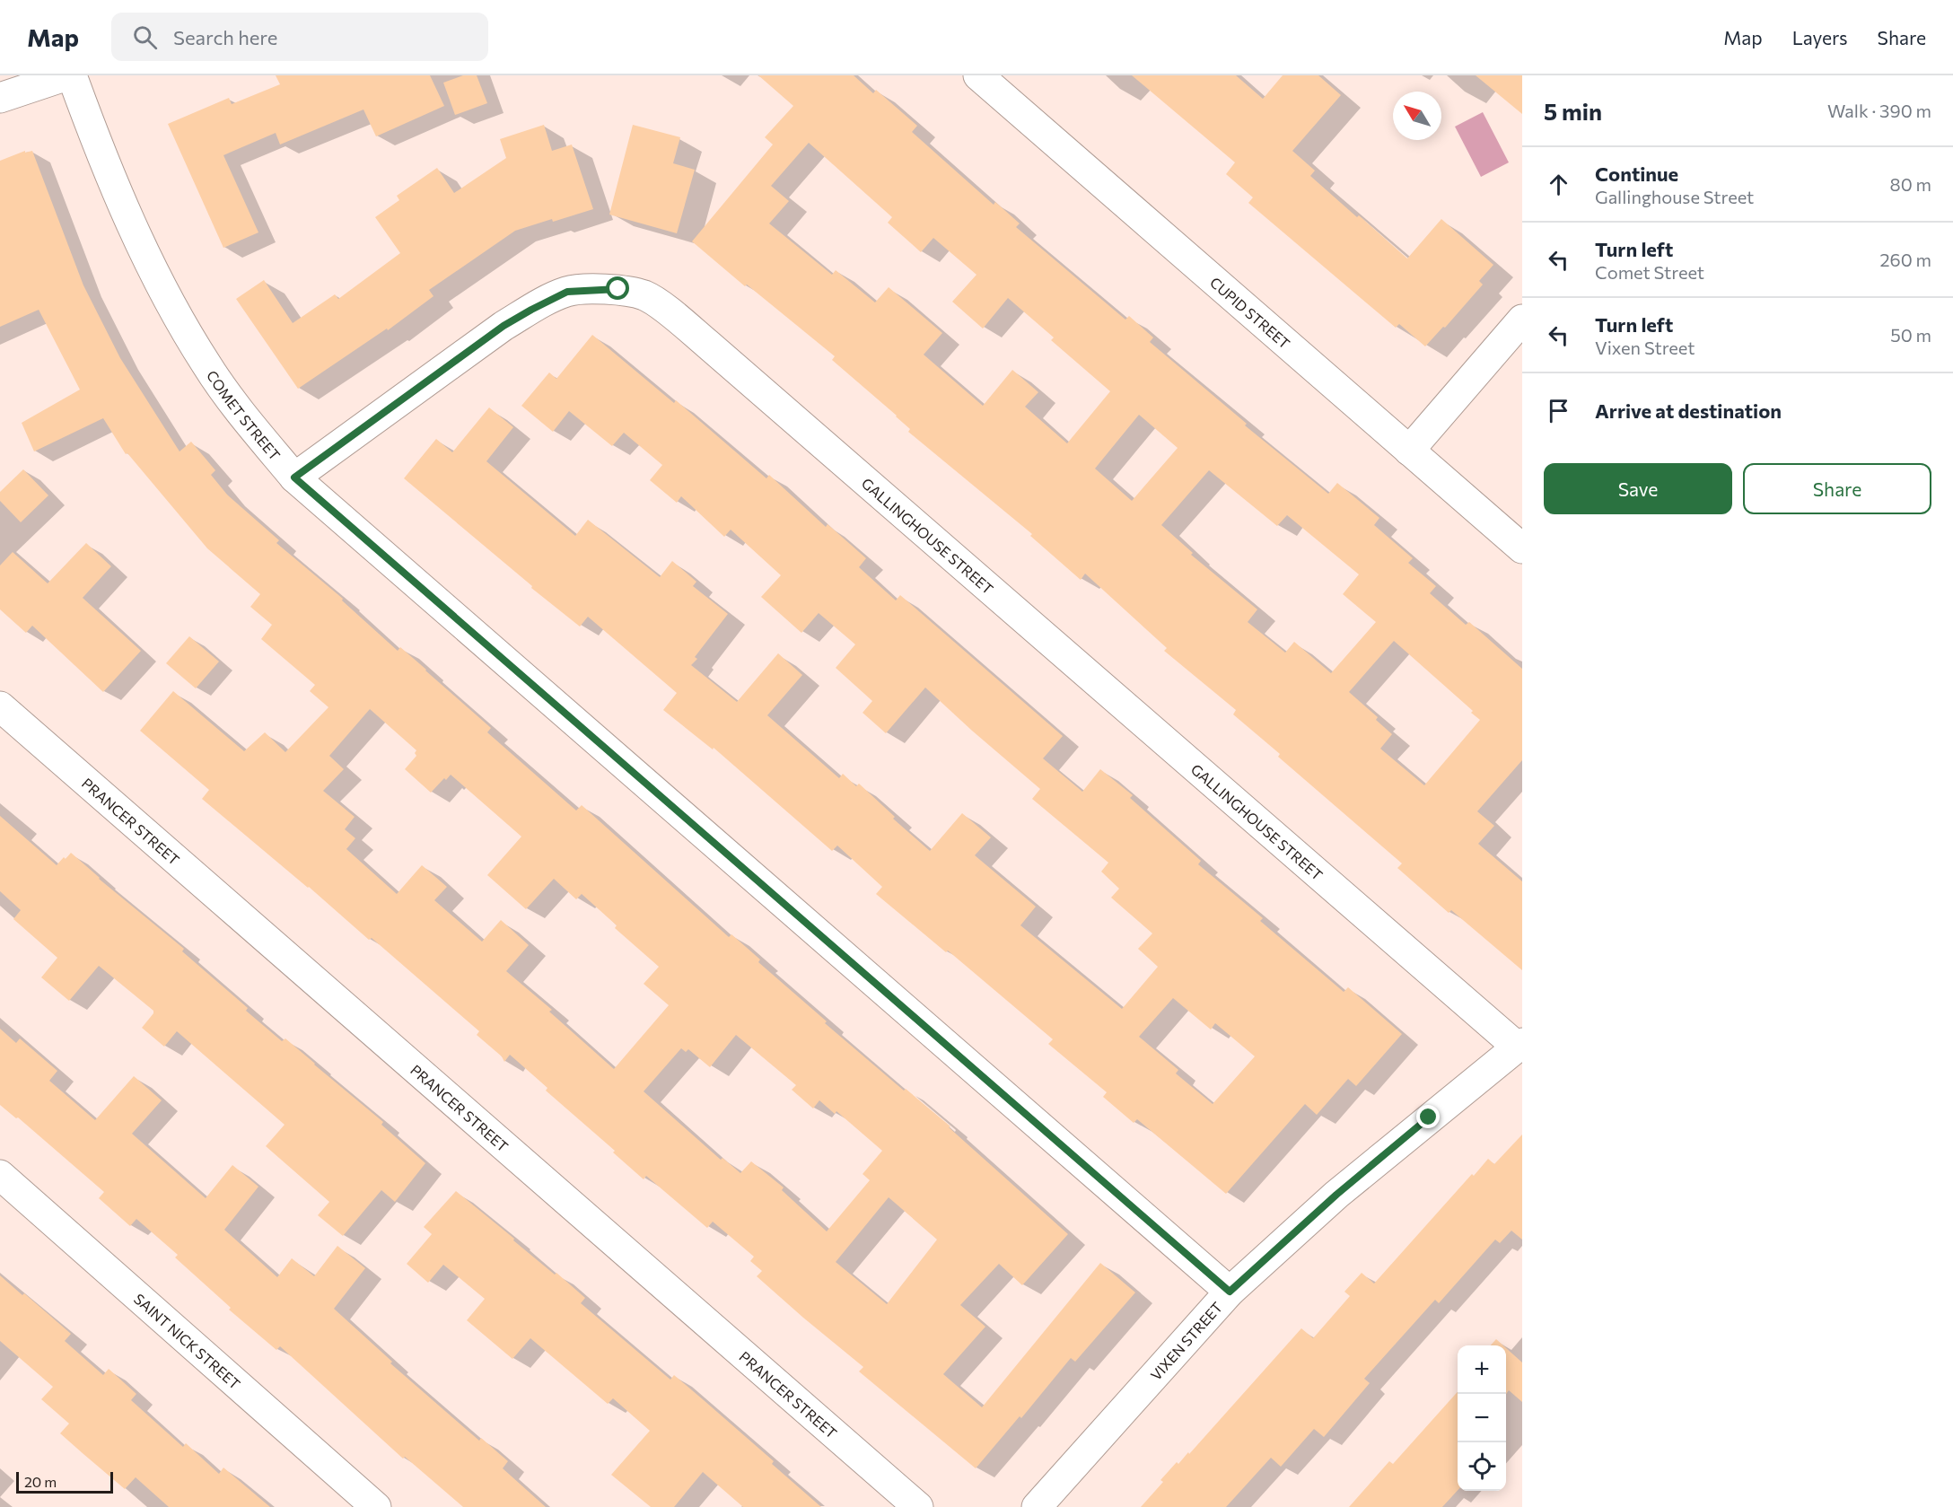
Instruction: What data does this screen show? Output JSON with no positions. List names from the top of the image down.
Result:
{
  "streets": {
    "street": [
      "CUPID STREET",
      "COMET STREET",
      "GALLINGHOUSE STREET",
      "PRANCER STREET",
      "VIXEN STREET",
      "SAINT NICK STREET"
    ]
  },
  "crossings": [
    ["COMET STREET", "GALLINGHOUSE STREET"],
    ["COMET STREET", "VIXEN STREET"],
    ["GALLINGHOUSE STREET", "VIXEN STREET"]
  ],
  "scale_bar": "20 m",
  "north": "top left",
  "page": {
    "header": "Map",
    "search": "Search here",
    "nav": ["Map", "Layers", "Share"],
    "heading": ["5 min", "Walk · 390 m"],
    "list": [
      ["Continue", "Gallinghouse Street", "80 m"],
      ["Turn left", "Comet Street", "260 m"],
      ["Turn left", "Vixen Street", "50 m"],
      "Arrive at destination"
    ],
    "buttons": ["Save", "Share"],
    "map_buttons": ["+", "−"],
    "scale": "20 m"
  }
}
